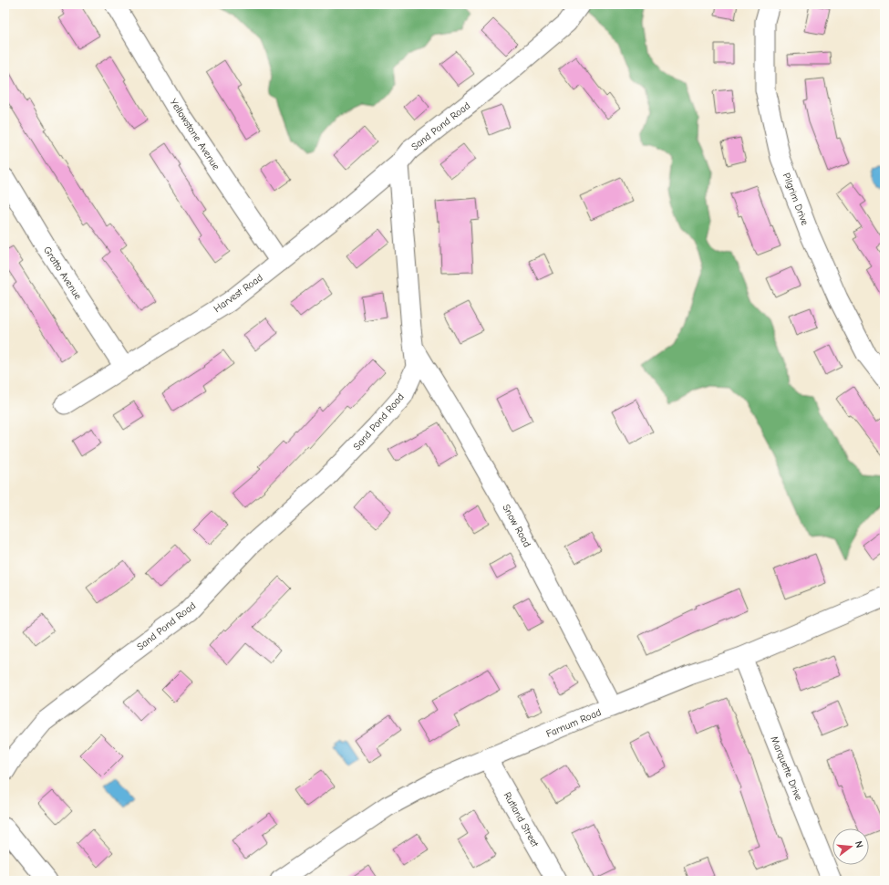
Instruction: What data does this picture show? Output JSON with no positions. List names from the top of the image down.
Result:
{
  "streets": {
    "street": [
      "Sand Pond Road",
      "Yellowstone Avenue",
      "Pilgrim Drive",
      "Grotto Avenue",
      "Harvest Road",
      "Snow Road",
      "Farnum Road",
      "Marquette Drive",
      "Rutland Street"
    ]
  },
  "crossings": [
    ["Sand Pond Road", "Harvest Road"],
    ["Sand Pond Road", "Snow Road"],
    ["Yellowstone Avenue", "Harvest Road"],
    ["Grotto Avenue", "Harvest Road"],
    ["Snow Road", "Farnum Road"],
    ["Farnum Road", "Marquette Drive"],
    ["Farnum Road", "Rutland Street"]
  ],
  "north": "right"
}
